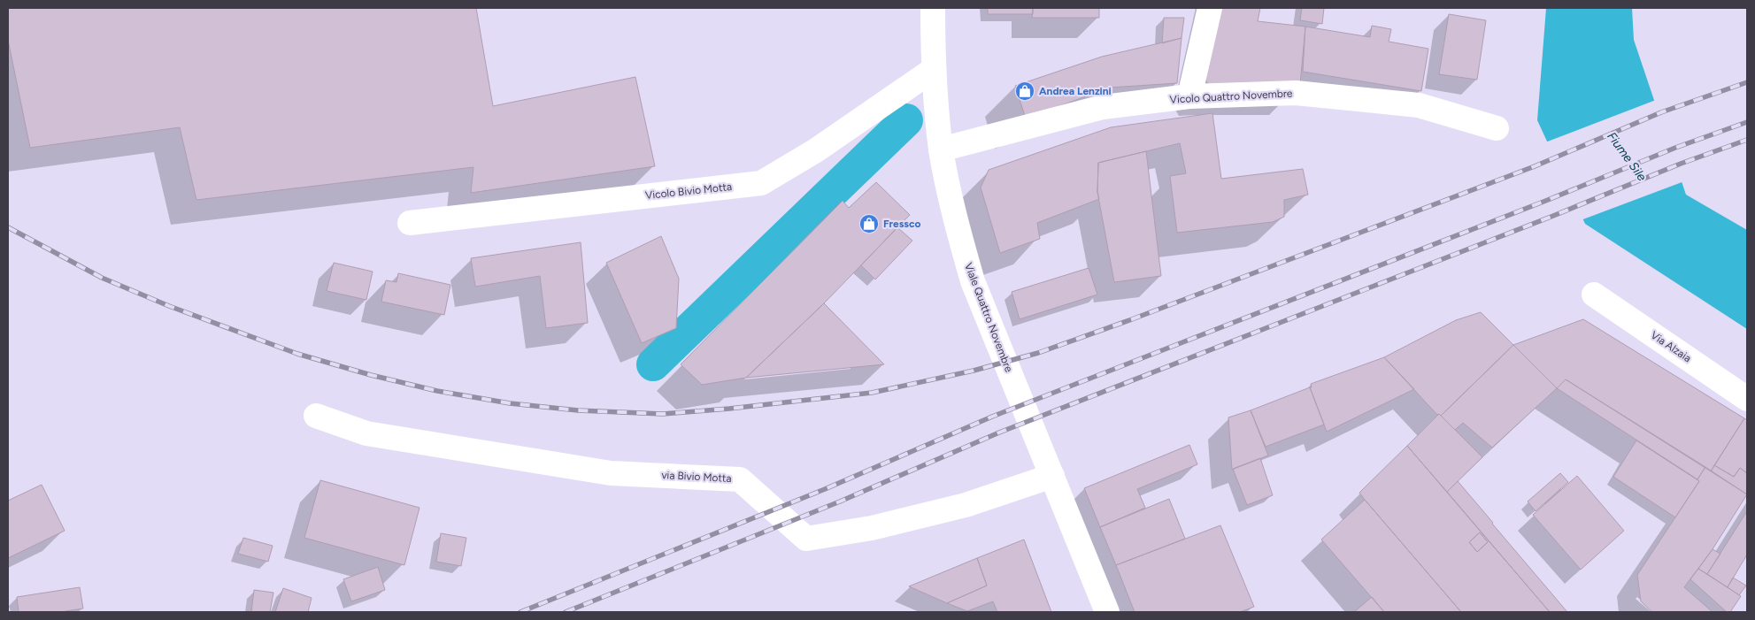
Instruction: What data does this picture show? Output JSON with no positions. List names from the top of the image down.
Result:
{
  "streets": {
    "street": [
      "Vicolo Quattro Novembre",
      "Vicolo Bivio Motta",
      "Viale Quattro Novembre",
      "Via Alzaia",
      "via Bivio Motta"
    ]
  },
  "crossings": [
    ["Vicolo Quattro Novembre", "Viale Quattro Novembre"],
    ["Vicolo Bivio Motta", "Viale Quattro Novembre"],
    ["Viale Quattro Novembre", "via Bivio Motta"]
  ],
  "water": ["Fiume Sile"],
  "places": {
    "shop": ["Andrea Lenzini", "Fressco"]
  }
}
